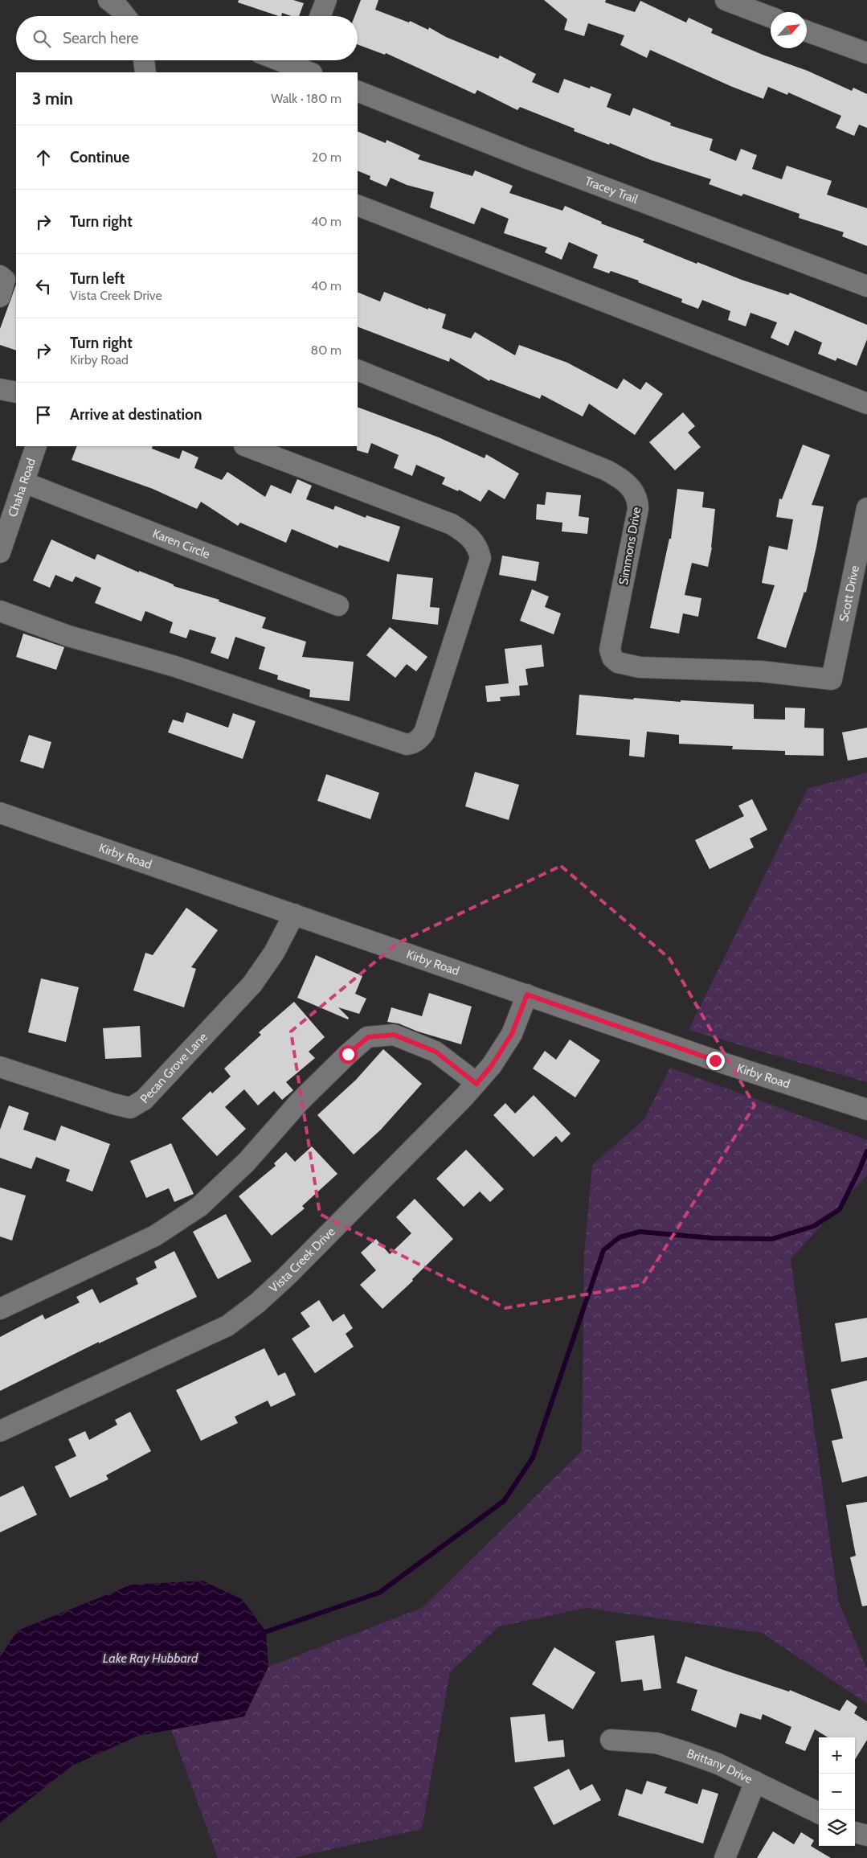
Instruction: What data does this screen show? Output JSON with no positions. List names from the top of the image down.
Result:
{
  "streets": {
    "street": [
      "Tracey Trail",
      "Chaha Road",
      "Karen Circle",
      "Simmons Drive",
      "Scott Drive",
      "Kirby Road",
      "Pecan Grove Lane",
      "Vista Creek Drive",
      "Brittany Drive"
    ]
  },
  "crossings": [
    ["Chaha Road", "Karen Circle"],
    ["Simmons Drive", "Scott Drive"],
    ["Kirby Road", "Pecan Grove Lane"],
    ["Kirby Road", "Vista Creek Drive"]
  ],
  "water": ["Lake Ray Hubbard"],
  "north": "top right",
  "page": {
    "search": "Search here",
    "heading": ["3 min", "Walk · 180 m"],
    "list": [
      ["Continue", "20 m"],
      ["Turn right", "40 m"],
      ["Turn left", "Vista Creek Drive", "40 m"],
      ["Turn right", "Kirby Road", "80 m"],
      "Arrive at destination"
    ],
    "map_buttons": ["+", "−"]
  }
}
